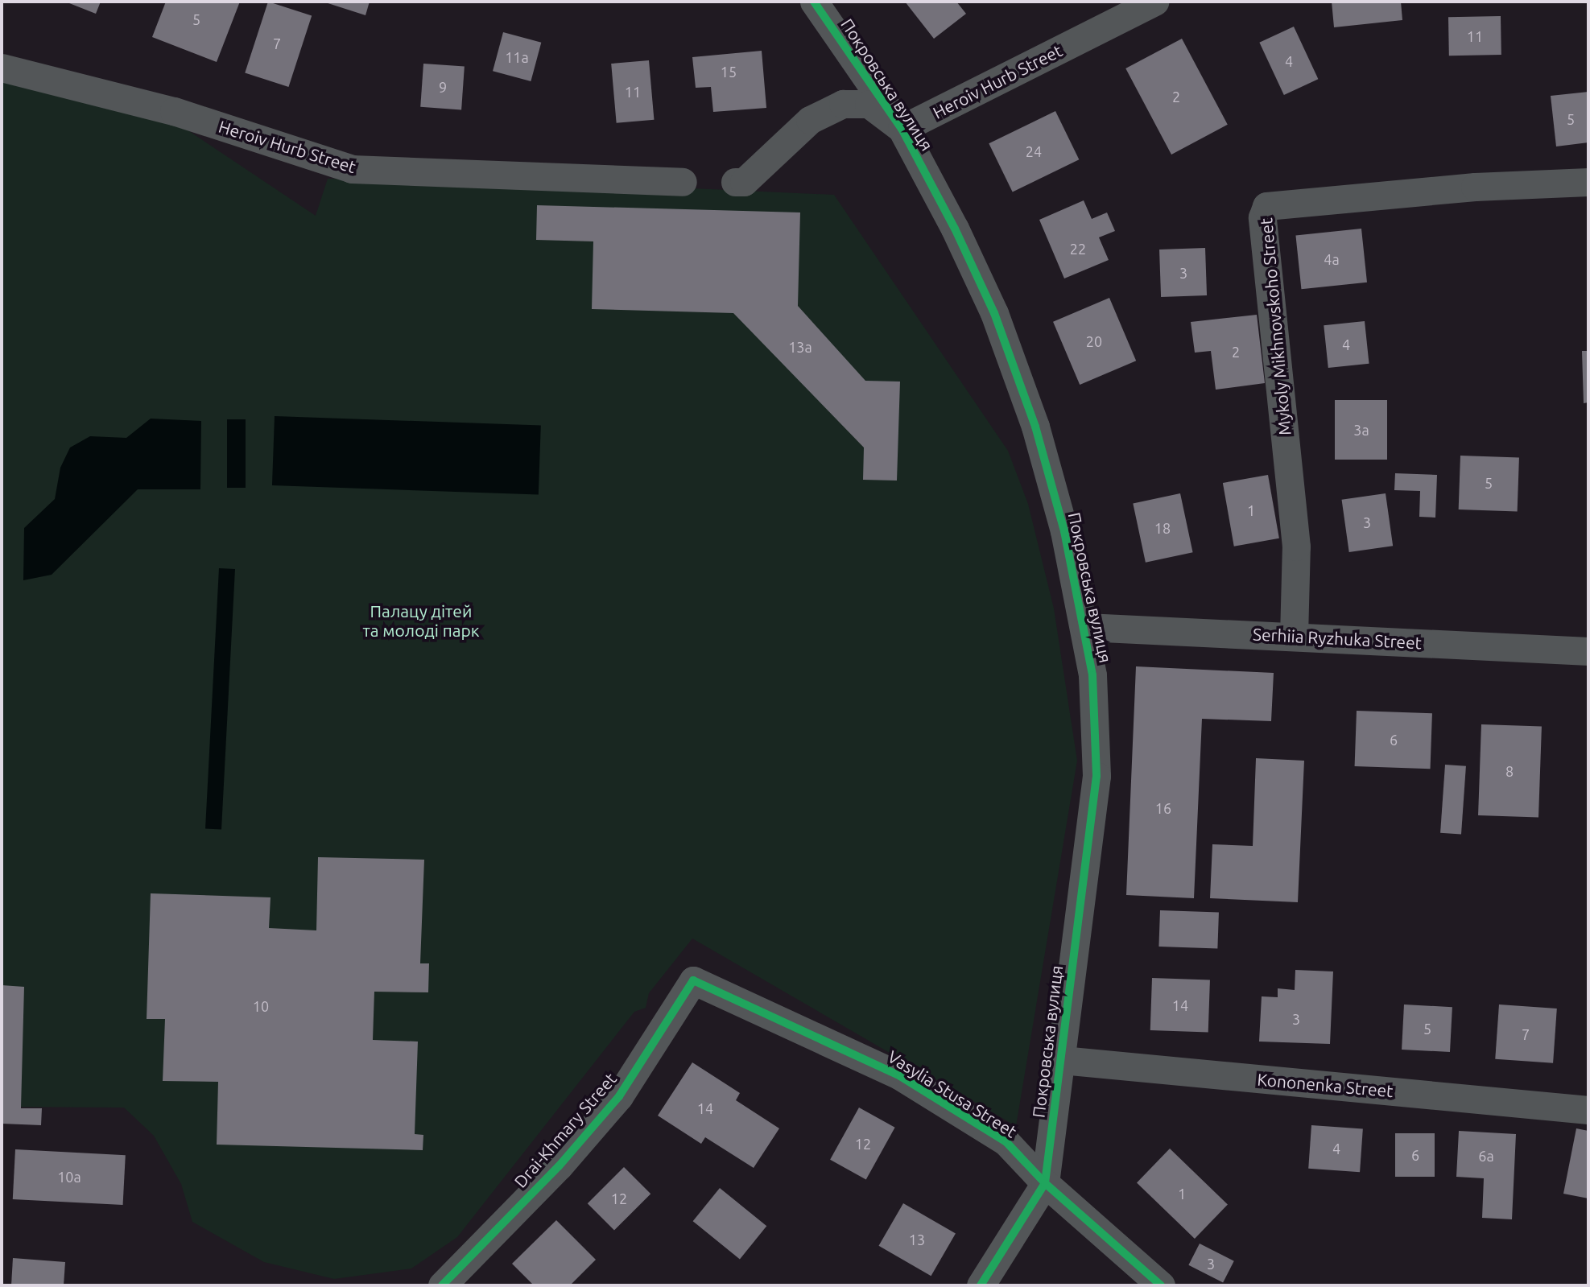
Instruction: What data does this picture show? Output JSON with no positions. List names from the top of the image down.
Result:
{
  "streets": {
    "street": [
      "Heroiv Hurb Street",
      "Покровська вулиця",
      "Mykoly Mikhnovskoho Street",
      "Serhiia Ryzhuka Street",
      "Kononenka Street",
      "Vasylia Stusa Street",
      "Drai-Khmary Street"
    ]
  },
  "crossings": [
    ["Heroiv Hurb Street", "Покровська вулиця"],
    ["Покровська вулиця", "Serhiia Ryzhuka Street"],
    ["Покровська вулиця", "Kononenka Street"],
    ["Покровська вулиця", "Vasylia Stusa Street"],
    ["Mykoly Mikhnovskoho Street", "Serhiia Ryzhuka Street"],
    ["Vasylia Stusa Street", "Drai-Khmary Street"]
  ],
  "parks": ["Палацу дітей та молоді парк"],
  "house_numbers": [
    "5",
    "11",
    "7",
    "11а",
    "4",
    "15",
    "9",
    "11",
    "2",
    "5",
    "24",
    "22",
    "4а",
    "3",
    "20",
    "4",
    "13а",
    "2",
    "3а",
    "5",
    "1",
    "3",
    "18",
    "6",
    "8",
    "16",
    "14",
    "10",
    "3",
    "5",
    "7",
    "14",
    "12",
    "4",
    "6",
    "6а",
    "10а",
    "1",
    "12",
    "13",
    "3"
  ]
}
